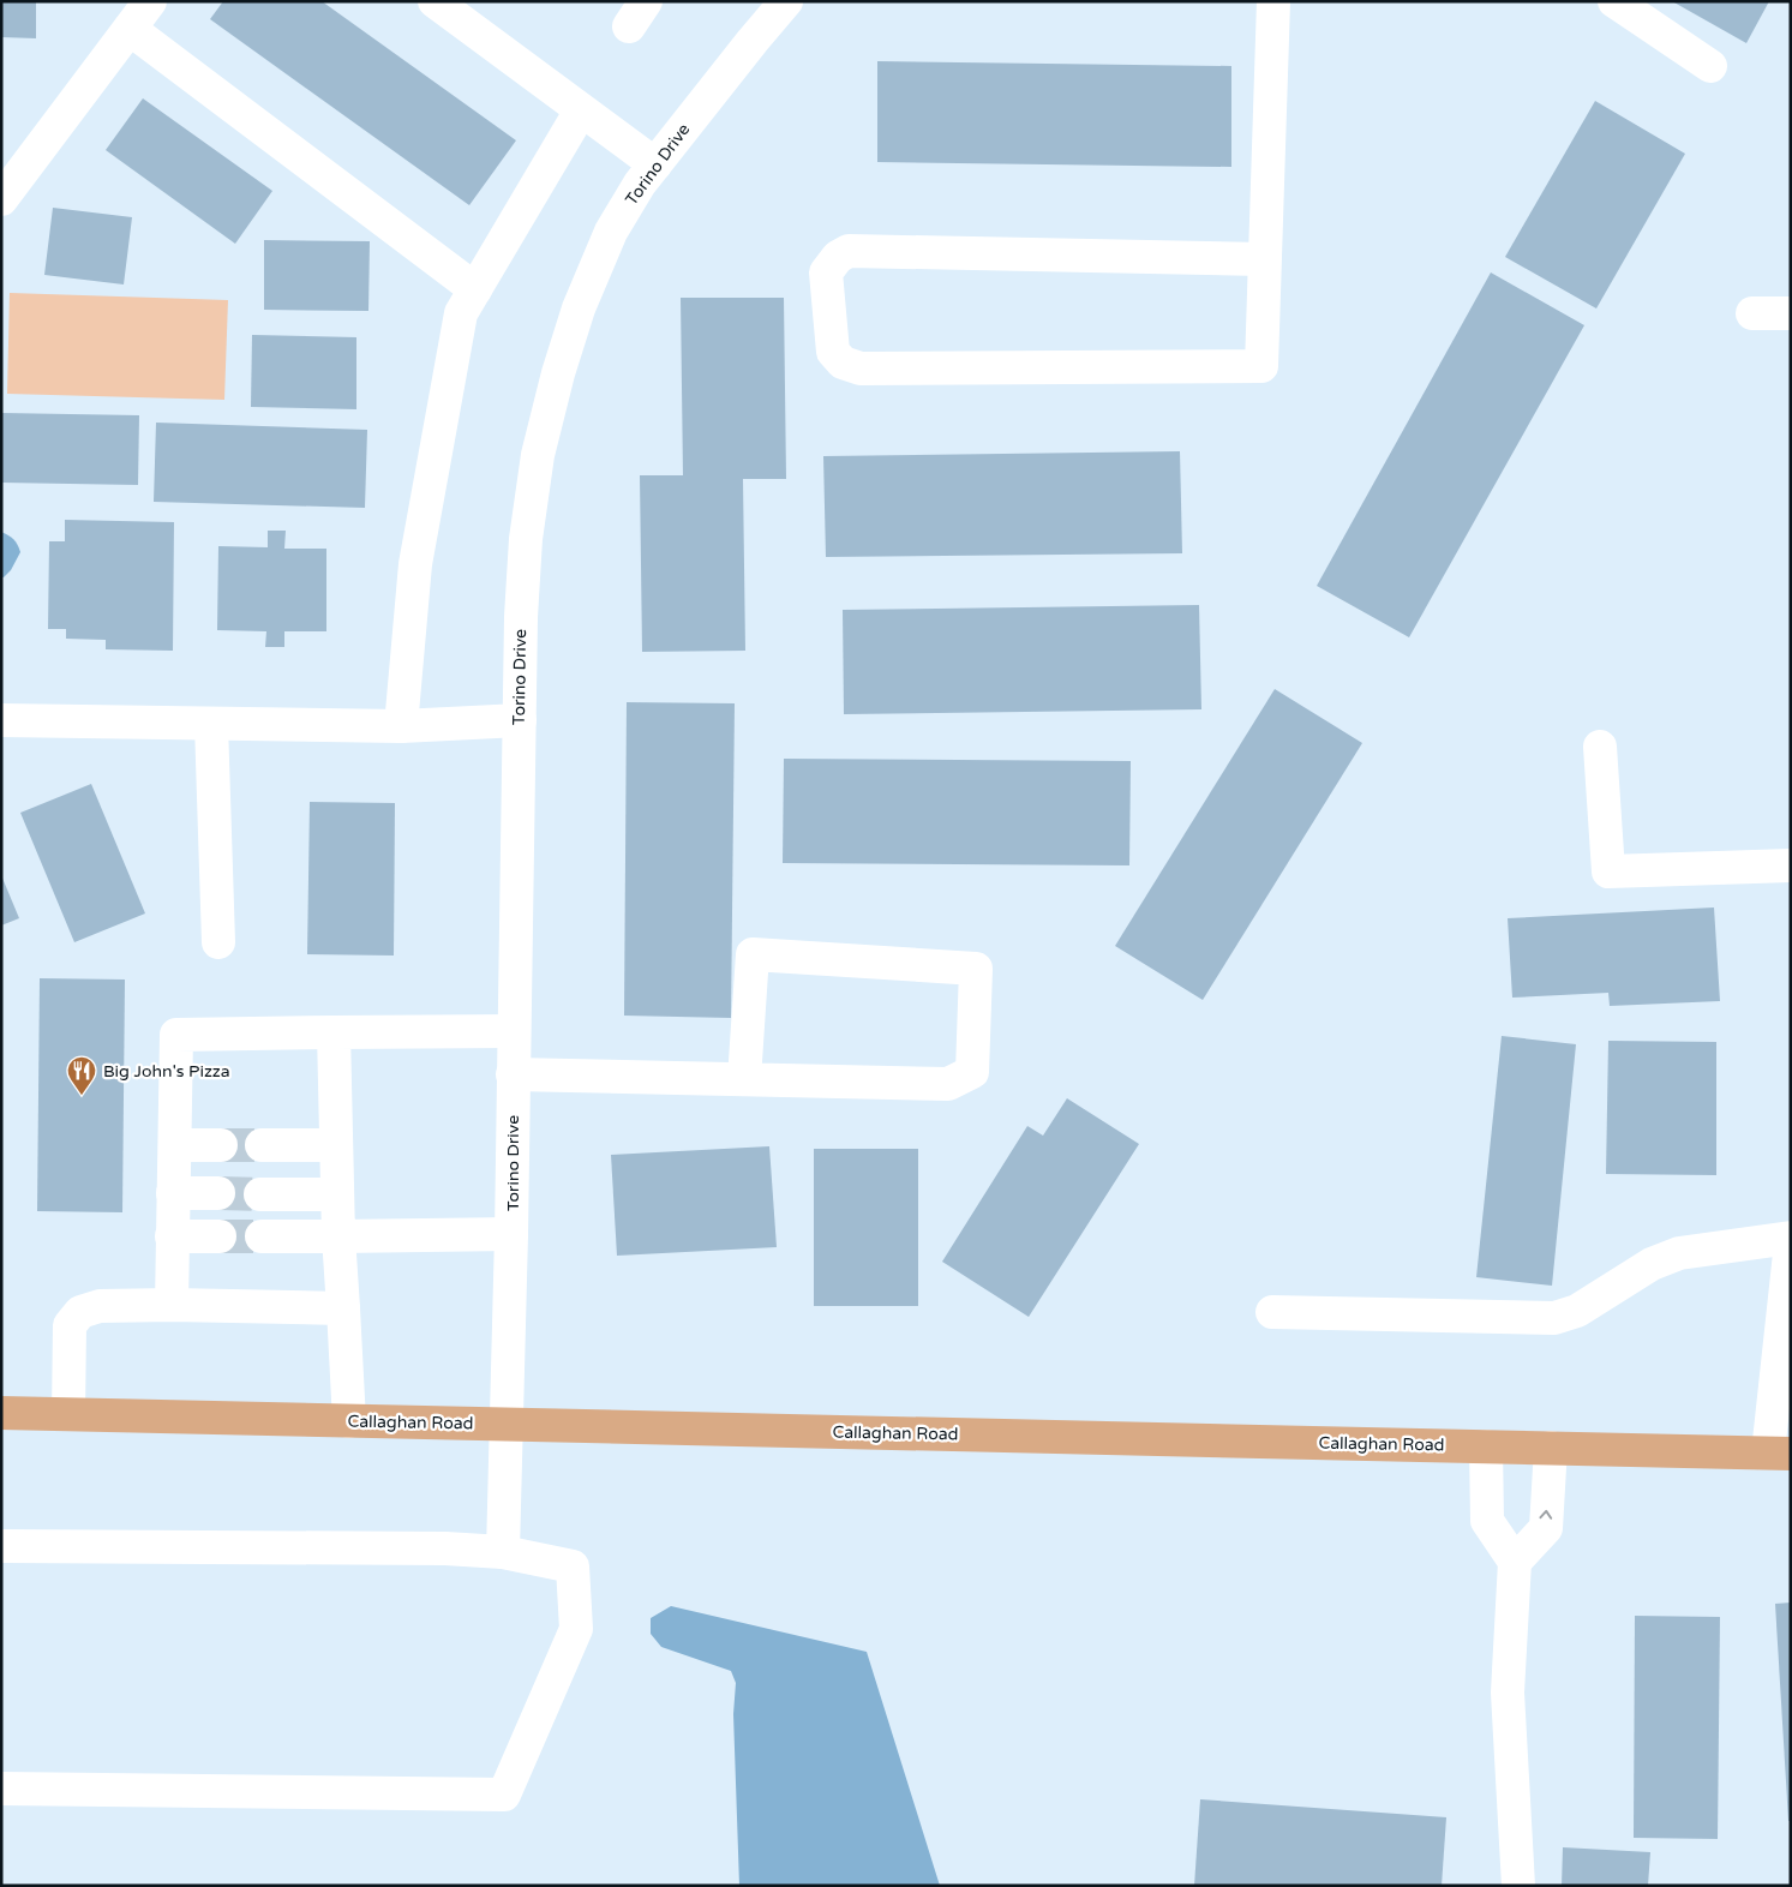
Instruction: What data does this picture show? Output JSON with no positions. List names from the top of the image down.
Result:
{
  "streets": {
    "main road": ["Callaghan Road"],
    "street": ["Torino Drive"]
  },
  "crossings": [
    ["Torino Drive", "Callaghan Road"]
  ],
  "places": {
    "restaurant": ["Big John's Pizza"]
  }
}
